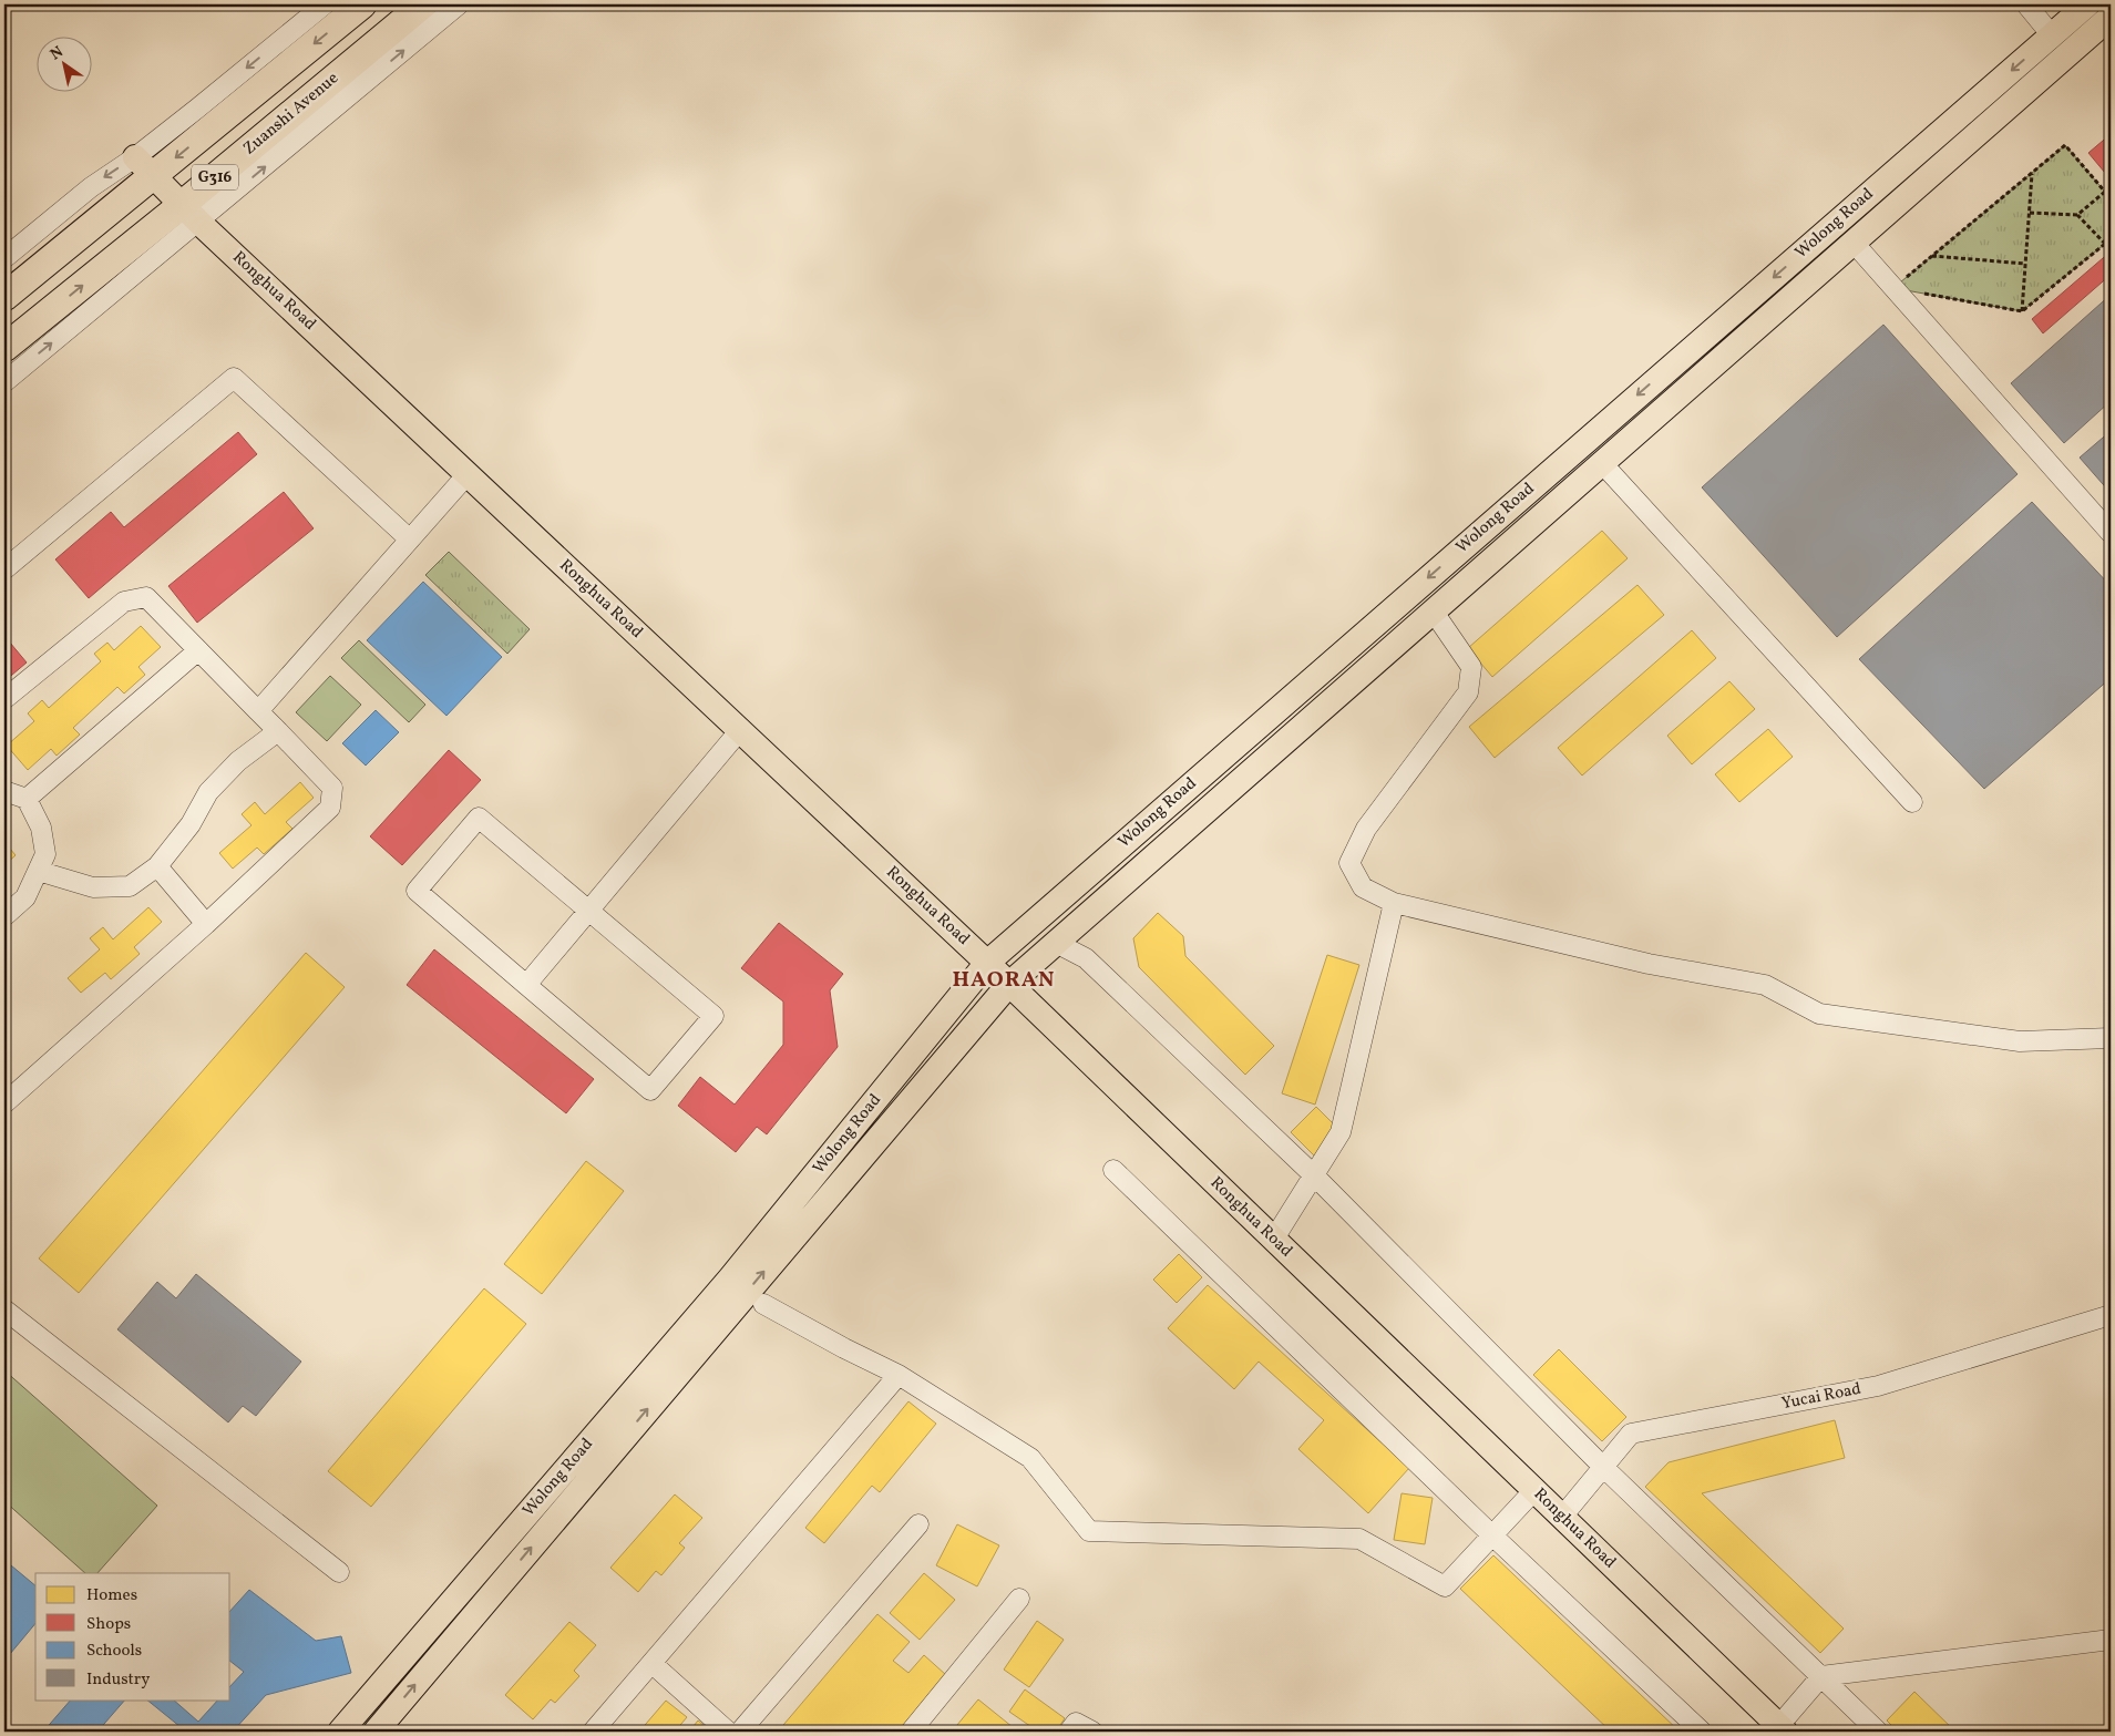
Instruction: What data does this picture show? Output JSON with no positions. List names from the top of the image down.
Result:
{
  "streets": {
    "highway": ["Zuanshi Avenue", "G316"],
    "main road": ["Wolong Road", "Ronghua Road"],
    "street": ["Yucai Road"]
  },
  "crossings": [
    ["Zuanshi Avenue", "Ronghua Road"],
    ["G316", "Ronghua Road"],
    ["Wolong Road", "Ronghua Road"],
    ["Ronghua Road", "Yucai Road"]
  ],
  "districts": ["HAORAN"],
  "legend": [
    "Homes",
    "Shops",
    "Schools",
    "Industry"
  ],
  "north": "top left"
}
